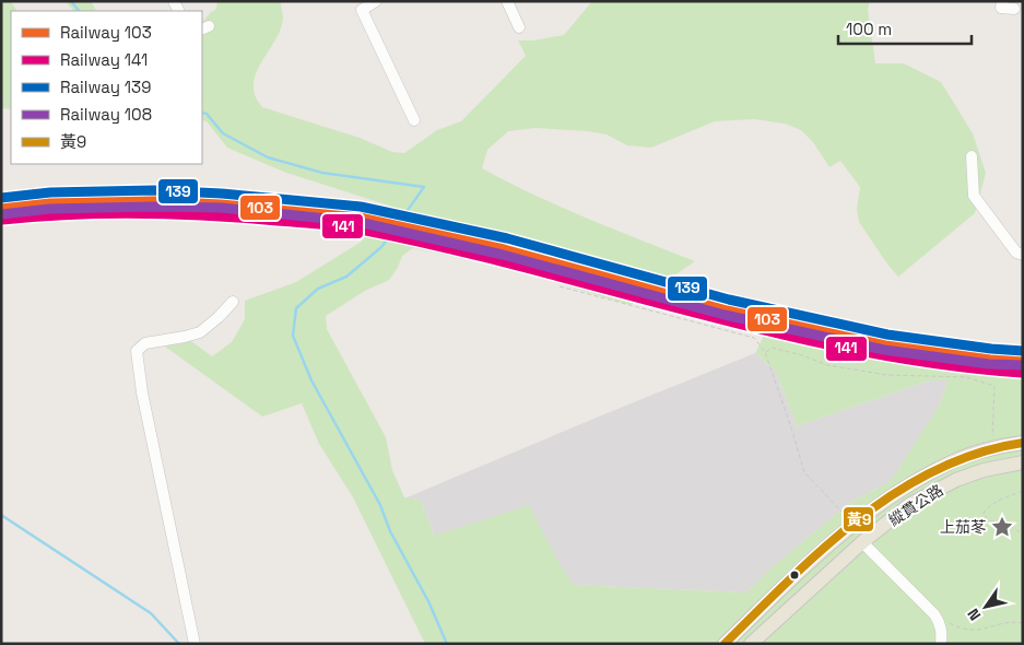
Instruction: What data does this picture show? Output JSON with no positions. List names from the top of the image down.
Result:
{
  "streets": {
    "main road": ["縱貫公路"]
  },
  "places": {
    "place": ["上茄苳"]
  },
  "lines": [
    "rail line 139",
    "rail line 103",
    "rail line 108",
    "rail line 141",
    "transit line 黃9"
  ],
  "legend": [
    "Railway 103",
    "Railway 141",
    "Railway 139",
    "Railway 108",
    "黃9"
  ],
  "scale_bar": "100 m",
  "north": "bottom left"
}
